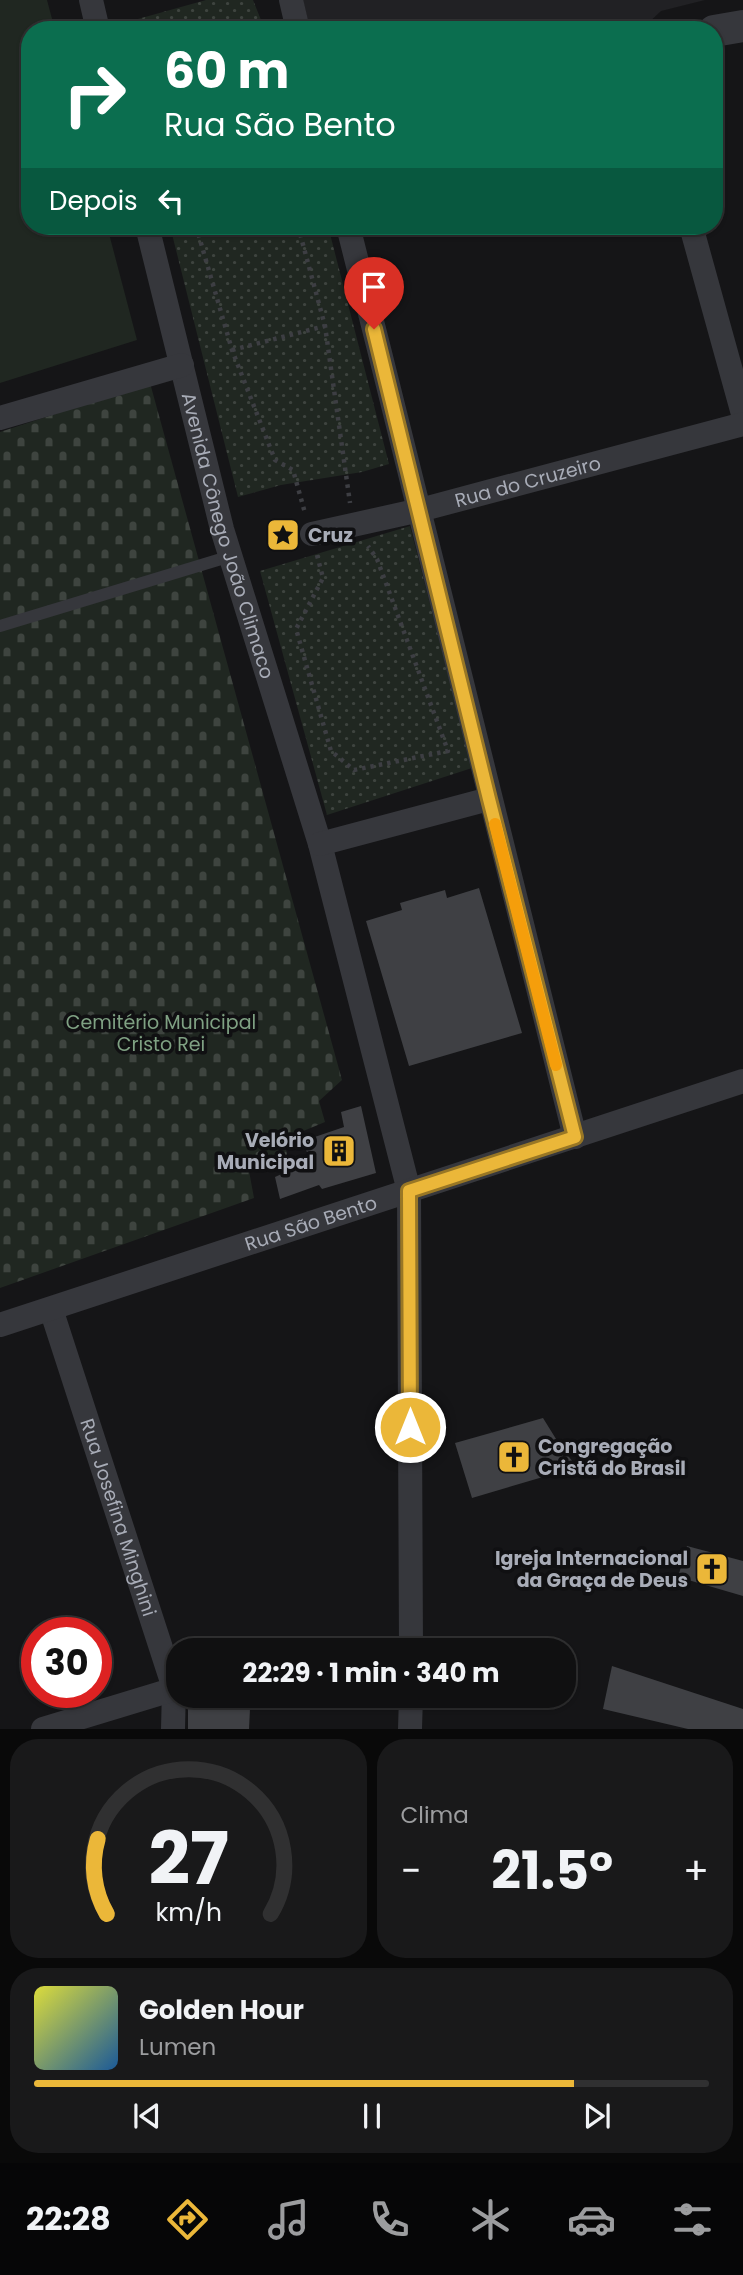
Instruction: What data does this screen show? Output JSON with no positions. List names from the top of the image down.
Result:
{
  "streets": {
    "street": [
      "Rua do Cruzeiro",
      "Avenida Cônego João Climaco",
      "Rua São Bento",
      "Rua Josefina Minghini"
    ]
  },
  "crossings": [
    ["Avenida Cônego João Climaco", "Rua São Bento"],
    ["Rua São Bento", "Rua Josefina Minghini"]
  ],
  "parks": ["Cemitério Municipal Cristo Rei"],
  "places": {
    "place": ["Cruz"],
    "building": ["Velório Municipal"],
    "church": ["Congregação Cristã do Brasil", "Igreja Internacional da Graça de Deus"]
  },
  "page": {
    "turn": ["60 m", "Rua São Bento"],
    "then": "Depois",
    "limit": "30",
    "trip": "22:29 · 1 min · 340 m",
    "tile": "Clima",
    "heat": ["−", "21.5°", "+"],
    "song": ["Golden Hour", "Lumen"],
    "tabs": "22:28",
    "gauge": ["27", "km/h"]
  }
}
